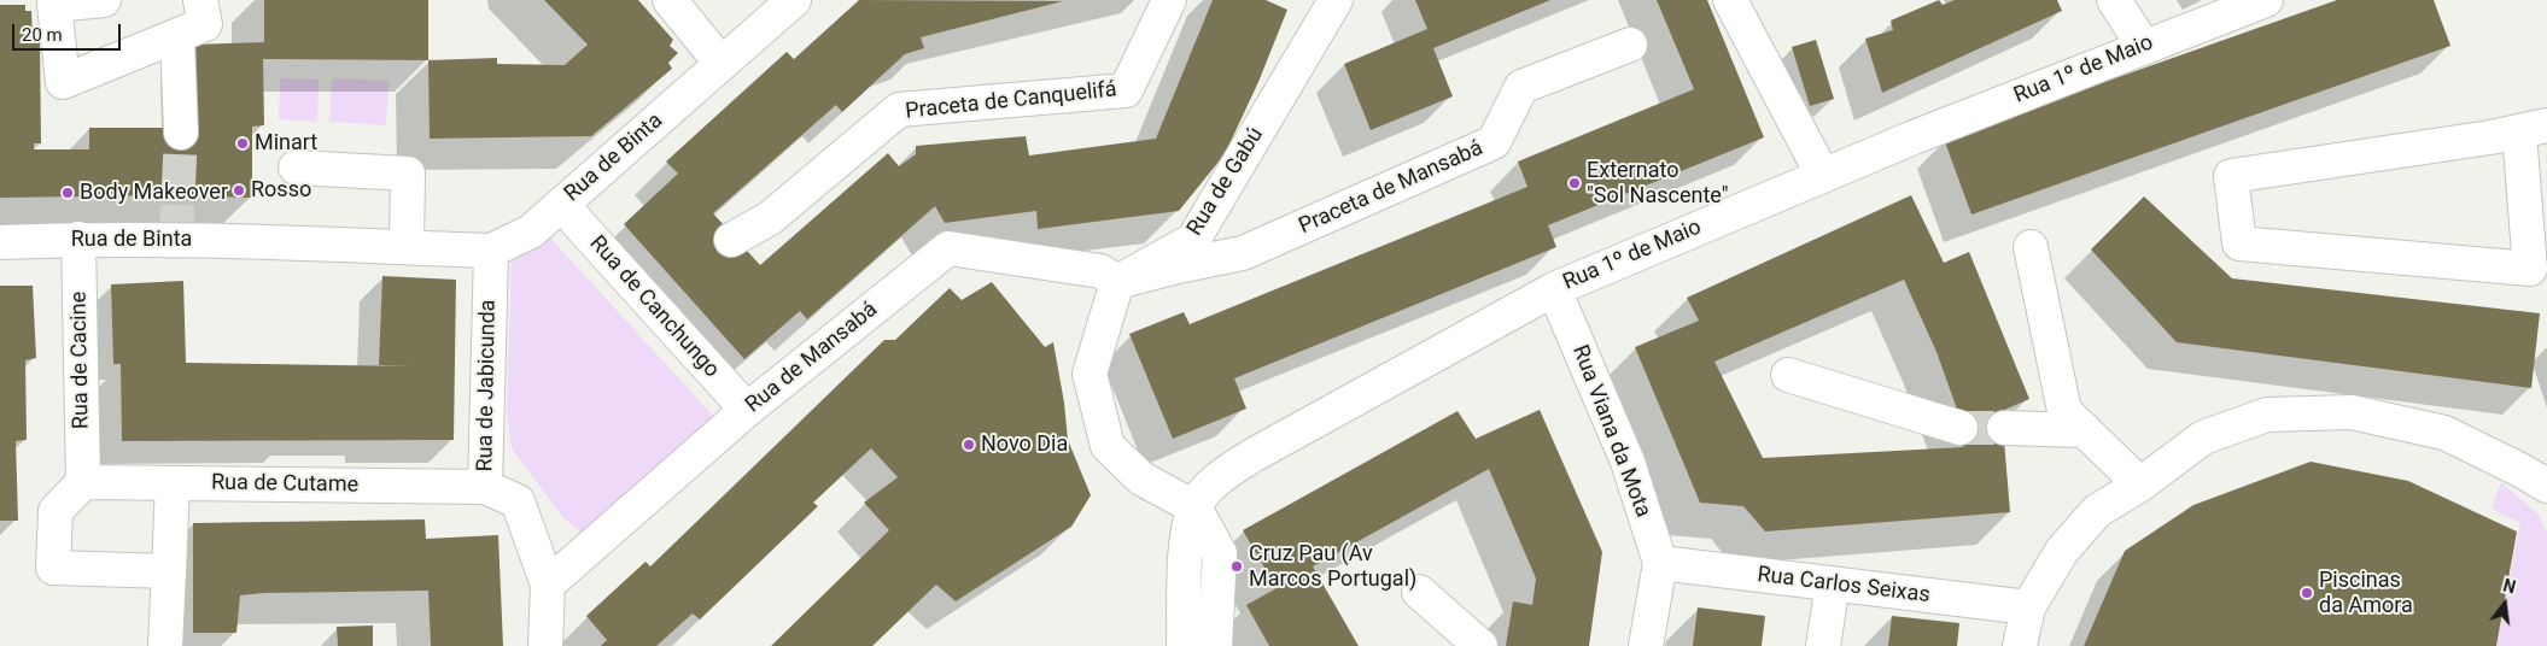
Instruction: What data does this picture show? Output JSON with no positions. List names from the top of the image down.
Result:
{
  "streets": {
    "street": [
      "Rua 1º de Maio",
      "Praceta de Canquelifá",
      "Rua de Binta",
      "Rua de Gabú",
      "Praceta de Mansabá",
      "Rua de Canchungo",
      "Rua de Mansabá",
      "Rua de Cacine",
      "Rua de Jabicunda",
      "Rua Viana da Mota",
      "Rua de Cutame",
      "Rua Carlos Seixas"
    ]
  },
  "crossings": [
    ["Rua 1º de Maio", "Rua Viana da Mota"],
    ["Rua de Binta", "Rua de Canchungo"],
    ["Rua de Binta", "Rua de Cacine"],
    ["Rua de Binta", "Rua de Jabicunda"],
    ["Rua de Gabú", "Praceta de Mansabá"],
    ["Rua de Gabú", "Rua de Mansabá"],
    ["Praceta de Mansabá", "Rua de Mansabá"],
    ["Rua de Canchungo", "Rua de Mansabá"],
    ["Rua de Mansabá", "Rua de Jabicunda"],
    ["Rua de Cacine", "Rua de Cutame"],
    ["Rua de Jabicunda", "Rua de Cutame"],
    ["Rua Viana da Mota", "Rua Carlos Seixas"]
  ],
  "places": [
    "Minart",
    "Externato \"Sol Nascente\"",
    "Rosso",
    "Body Makeover",
    "Novo Dia",
    "Cruz Pau (Av Marcos Portugal)",
    "Piscinas da Amora"
  ],
  "scale_bar": "20 m",
  "north": "top"
}
